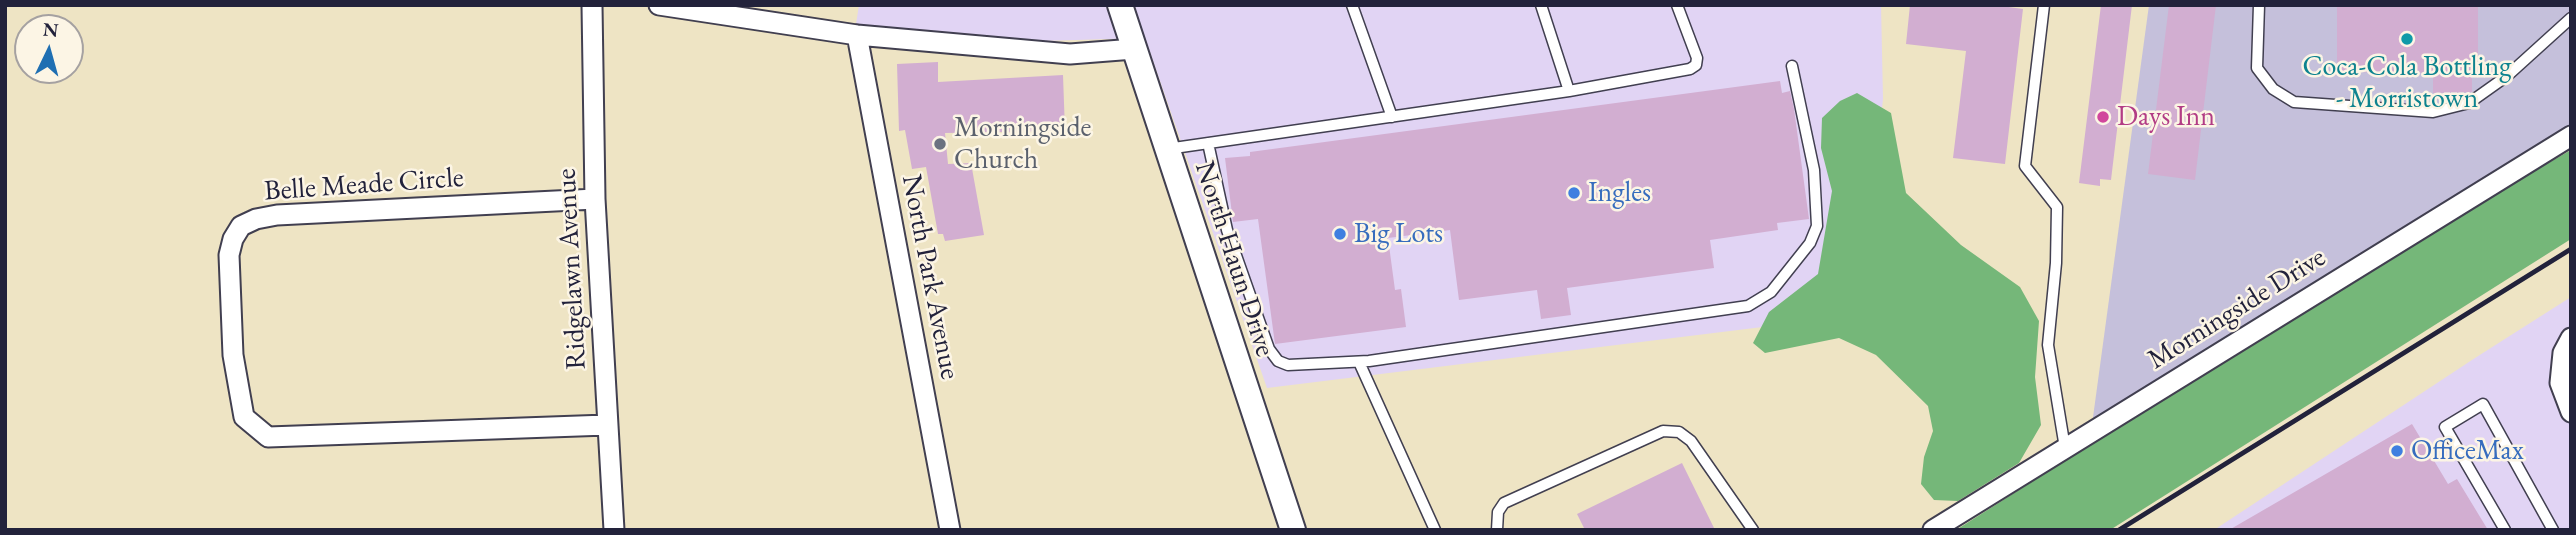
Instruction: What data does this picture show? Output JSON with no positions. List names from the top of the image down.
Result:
{
  "streets": {
    "street": [
      "Belle Meade Circle",
      "North Haun Drive",
      "Ridgelawn Avenue",
      "North Park Avenue",
      "Morningside Drive"
    ]
  },
  "crossings": [
    ["Belle Meade Circle", "Ridgelawn Avenue"]
  ],
  "places": [
    "Coca-Cola Bottling - Morristown",
    "Days Inn",
    "Morningside Church",
    "Ingles",
    "Big Lots",
    "OfficeMax"
  ],
  "north": "top"
}
